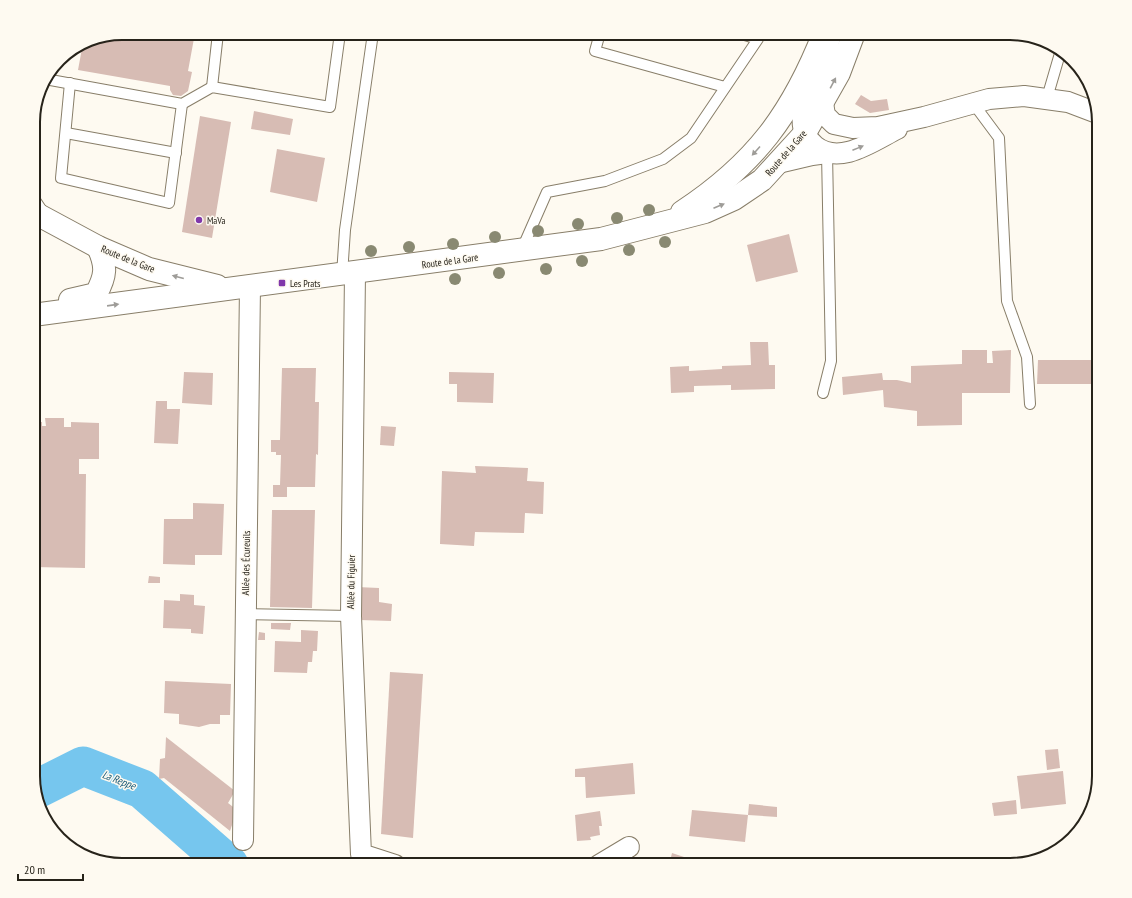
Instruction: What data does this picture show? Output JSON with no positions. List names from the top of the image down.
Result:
{
  "streets": {
    "main road": ["Route de la Gare"],
    "street": ["Allée des Écureuils", "Allée du Figuier"]
  },
  "crossings": [
    ["Route de la Gare", "Allée des Écureuils"],
    ["Route de la Gare", "Allée du Figuier"]
  ],
  "water": ["La Reppe"],
  "places": {
    "other": ["MaVa"],
    "transit": ["Les Prats"]
  },
  "scale_bar": "20 m"
}
